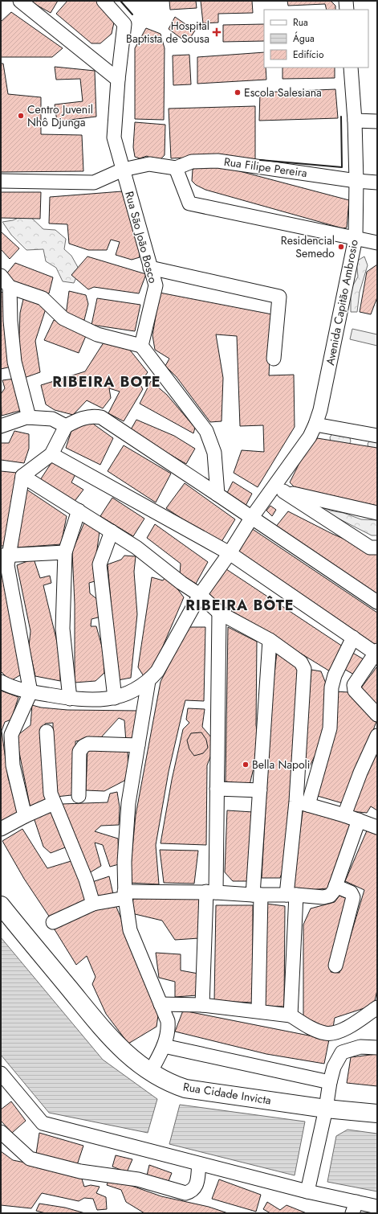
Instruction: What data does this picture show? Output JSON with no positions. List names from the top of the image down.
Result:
{
  "streets": {
    "main road": ["Rua Cidade Invicta"],
    "street": ["Rua Filipe Pereira", "Rua São João Bosco", "Avenida Capitão Ambrosio"]
  },
  "crossings": [
    ["Rua Filipe Pereira", "Avenida Capitão Ambrosio"]
  ],
  "districts": ["RIBEIRA BOTE", "RIBEIRA BÔTE"],
  "places": {
    "health": ["Hospital Baptista de Sousa"],
    "other": [
      "Escola Salesiana",
      "Centro Juvenil Nhô Djunga",
      "Residencial Semedo",
      "Bella Napoli"
    ]
  },
  "legend": ["Rua", "Água", "Edifício"]
}
